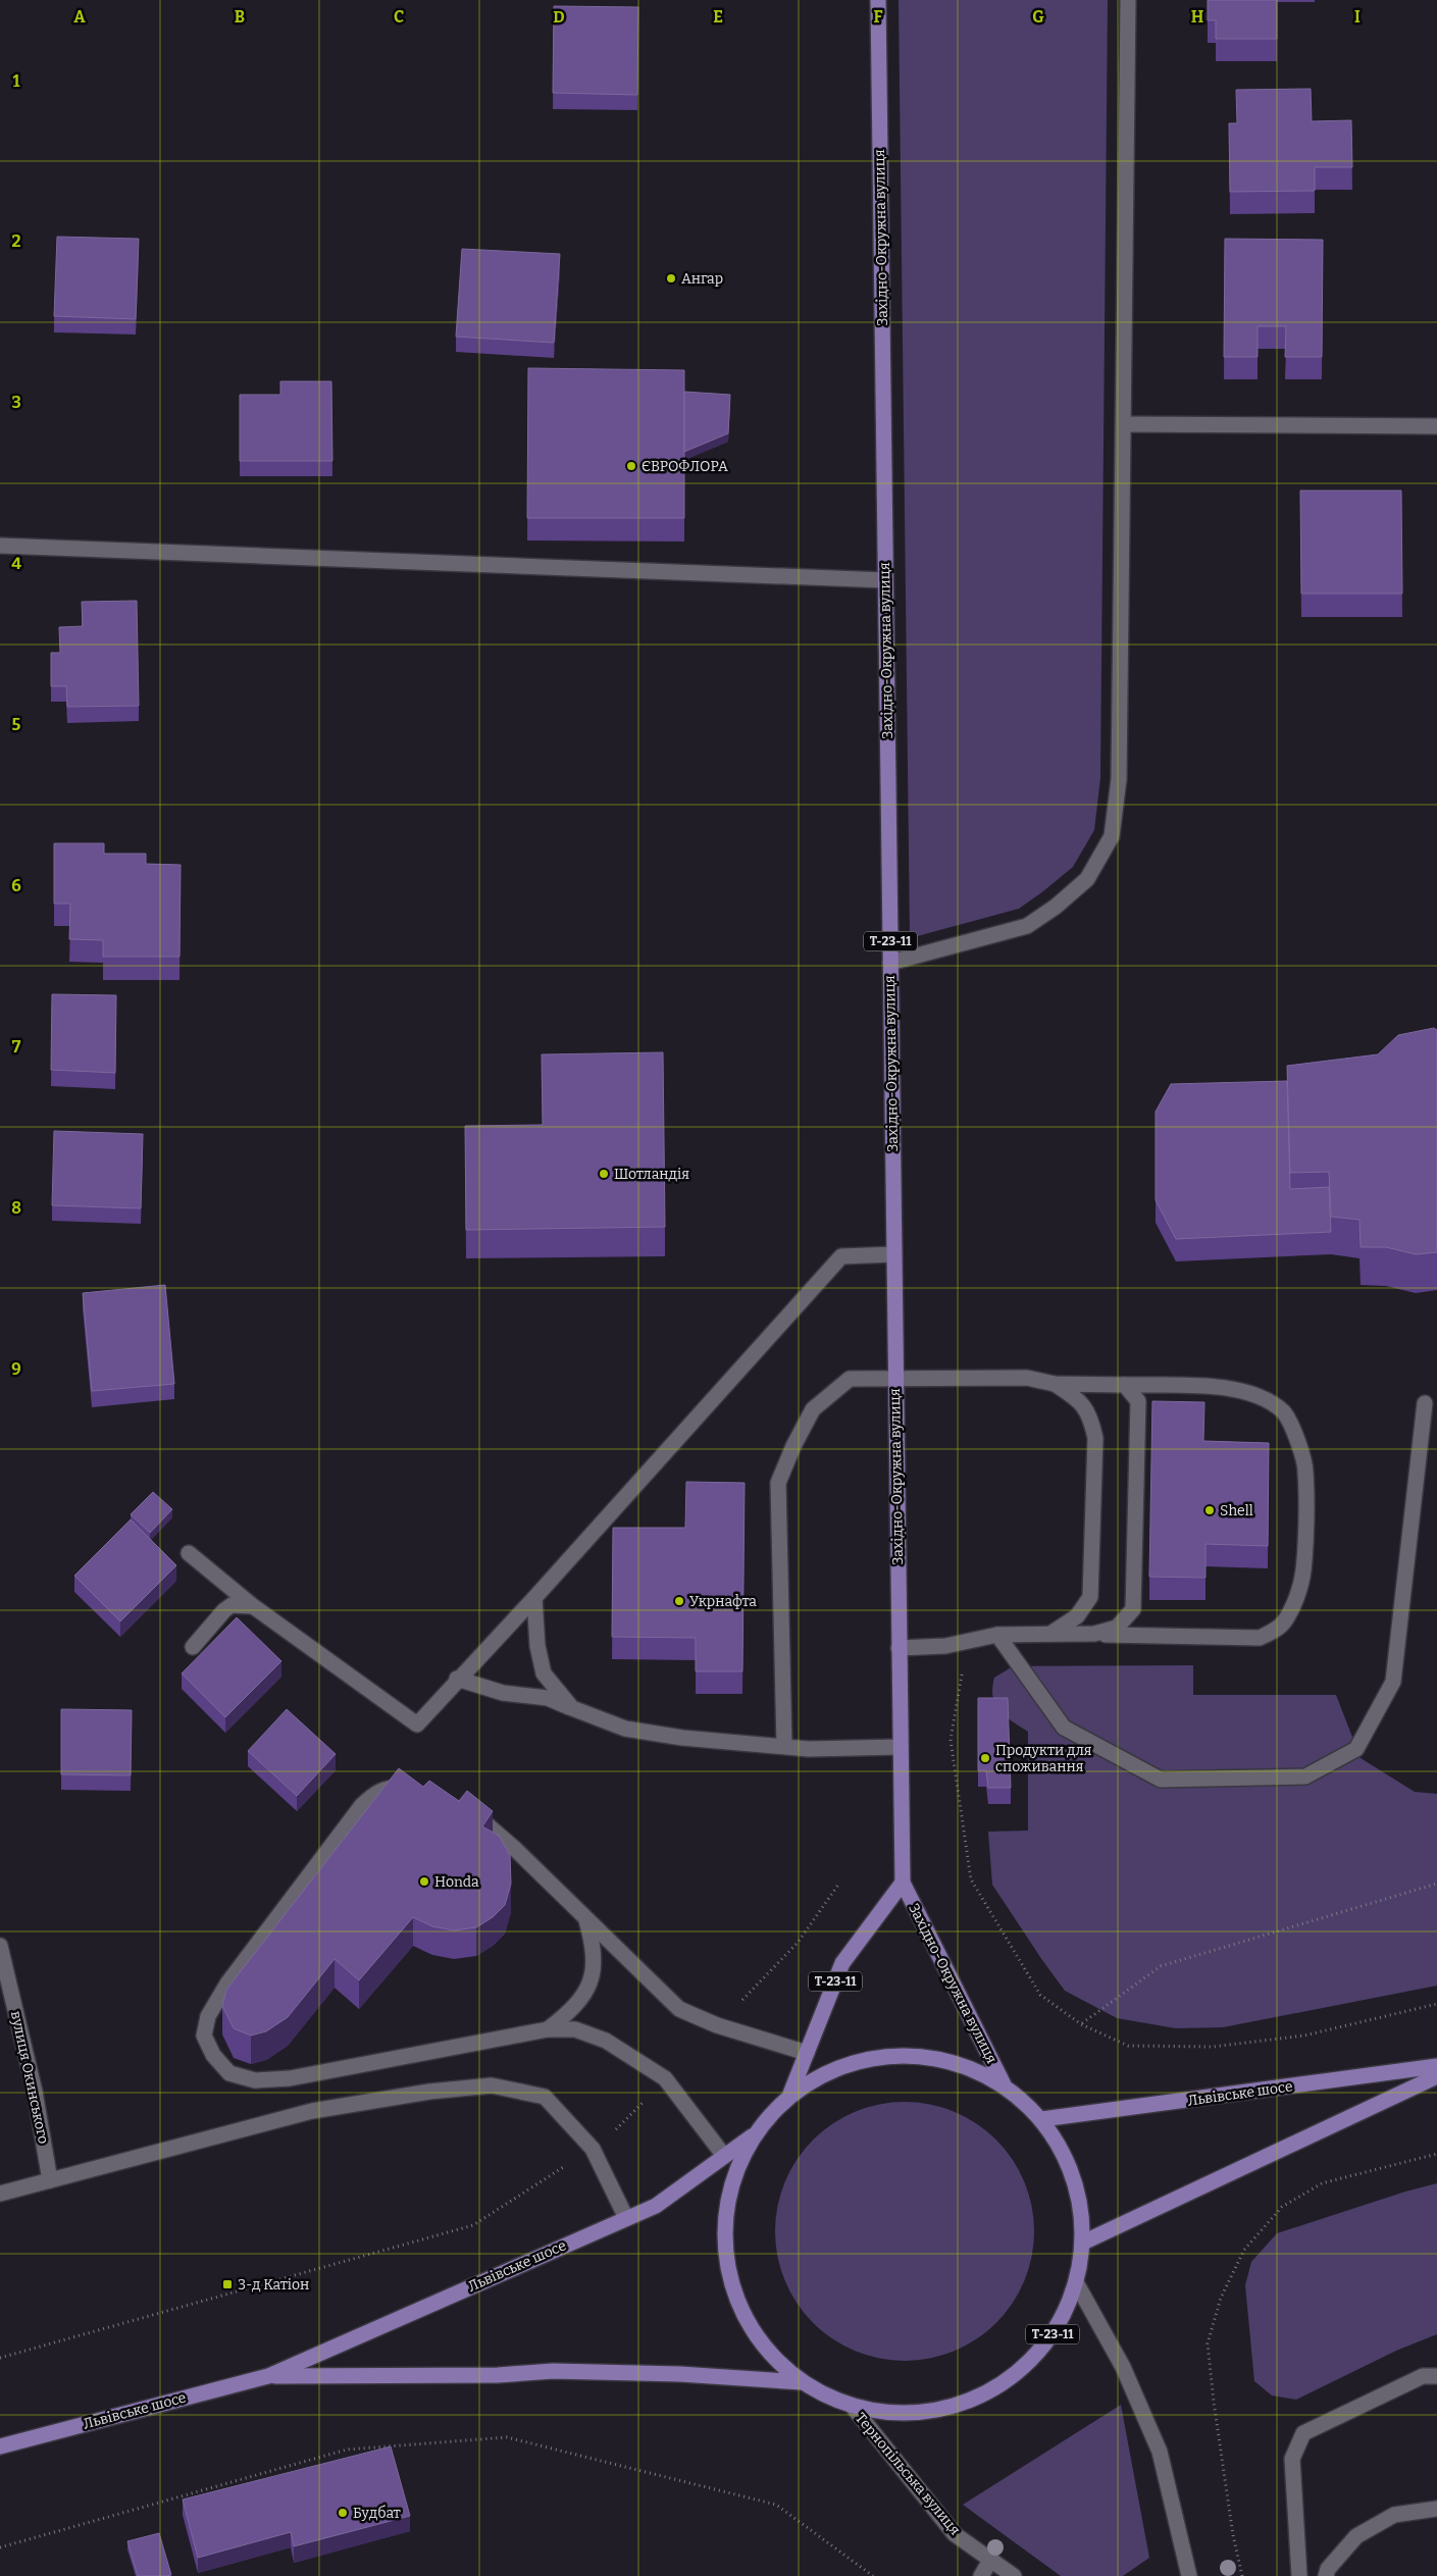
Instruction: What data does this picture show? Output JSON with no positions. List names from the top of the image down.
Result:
{
  "streets": {
    "main road": ["Західно-Окружна вулиця", "Т-23-11", "Львівське шосе"],
    "street": ["вулиця Окинського", "Тернопільська вулиця"]
  },
  "crossings": [
    ["Західно-Окружна вулиця", "Т-23-11"],
    ["Т-23-11", "Львівське шосе"],
    ["Т-23-11", "Тернопільська вулиця"]
  ],
  "places": {
    "other": [
      "Ангар",
      "ЄВРОФЛОРА",
      "Шотландія",
      "Shell",
      "Укрнафта",
      "Продукти для споживання",
      "Honda",
      "Будбат"
    ],
    "transit": ["З-д Катіон"]
  },
  "grid": {
    "columns": [
      "A",
      "B",
      "C",
      "D",
      "E",
      "F",
      "G",
      "H",
      "I"
    ],
    "rows": [
      "1",
      "2",
      "3",
      "4",
      "5",
      "6",
      "7",
      "8",
      "9"
    ]
  }
}
